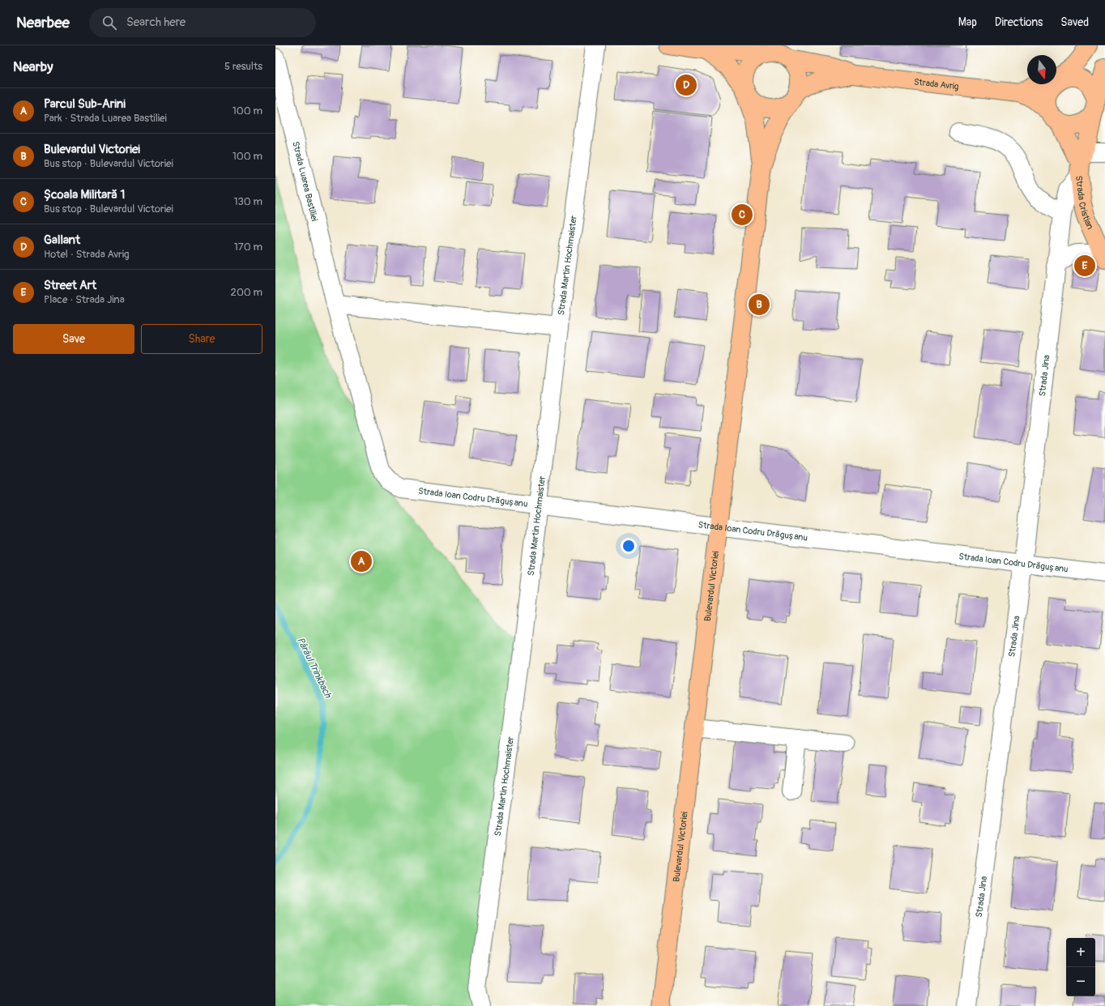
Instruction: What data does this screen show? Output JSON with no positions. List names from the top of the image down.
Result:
{
  "streets": {
    "main road": ["Strada Avrig", "Strada Cristian", "Bulevardul Victoriei"],
    "street": [
      "Strada Luarea Bastiliei",
      "Strada Martin Hochmaister",
      "Strada Jina",
      "Strada Ioan Codru Drăgușanu"
    ]
  },
  "crossings": [
    ["Strada Avrig", "Bulevardul Victoriei"],
    ["Strada Luarea Bastiliei", "Strada Ioan Codru Drăgușanu"],
    ["Strada Cristian", "Strada Jina"],
    ["Strada Martin Hochmaister", "Strada Ioan Codru Drăgușanu"],
    ["Strada Jina", "Strada Ioan Codru Drăgușanu"],
    ["Strada Ioan Codru Drăgușanu", "Bulevardul Victoriei"]
  ],
  "water": ["Pârâul Trinkbach"],
  "north": "bottom",
  "page": {
    "header": "Nearbee",
    "search": "Search here",
    "nav": ["Map", "Directions", "Saved"],
    "heading": ["Nearby", "5 results"],
    "pins": [
      "D",
      "C",
      "E",
      "B",
      "A"
    ],
    "list": [
      {
        "mark": "A",
        "name": "Parcul Sub-Arini",
        "note": "Park · Strada Luarea Bastiliei",
        "value": "100 m"
      },
      {
        "mark": "B",
        "name": "Bulevardul Victoriei",
        "note": "Bus stop · Bulevardul Victoriei",
        "value": "100 m"
      },
      {
        "mark": "C",
        "name": "Școala Militară 1",
        "note": "Bus stop · Bulevardul Victoriei",
        "value": "130 m"
      },
      {
        "mark": "D",
        "name": "Gallant",
        "note": "Hotel · Strada Avrig",
        "value": "170 m"
      },
      {
        "mark": "E",
        "name": "Street Art",
        "note": "Place · Strada Jina",
        "value": "200 m"
      }
    ],
    "buttons": ["Save", "Share"],
    "map_buttons": ["+", "−"]
  }
}
